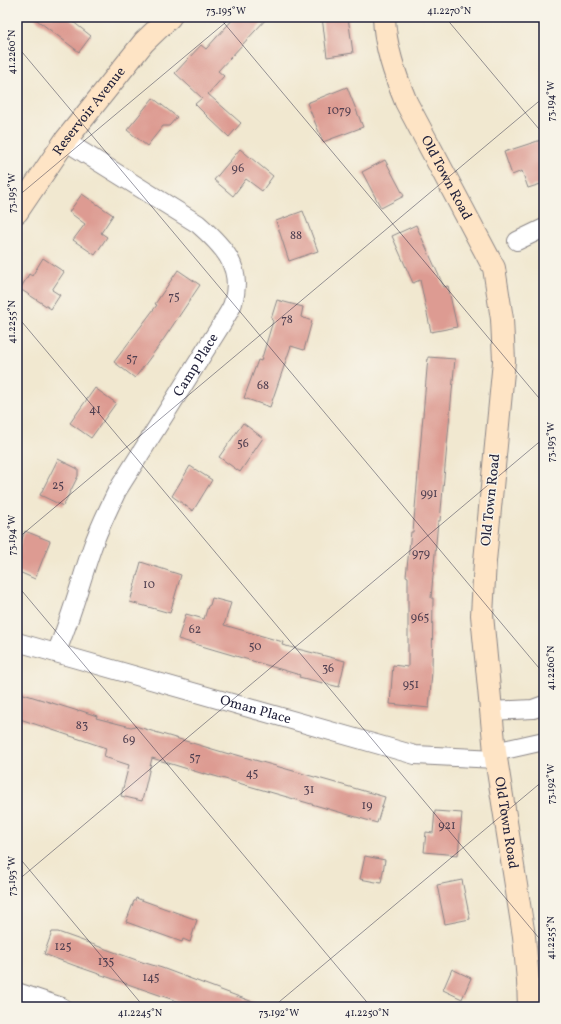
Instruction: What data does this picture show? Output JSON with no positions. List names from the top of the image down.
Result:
{
  "streets": {
    "main road": ["Reservoir Avenue", "Old Town Road"],
    "street": ["Camp Place", "Oman Place"]
  },
  "crossings": [
    ["Reservoir Avenue", "Camp Place"],
    ["Old Town Road", "Oman Place"],
    ["Camp Place", "Oman Place"]
  ],
  "house_numbers": [
    "1079",
    "96",
    "88",
    "75",
    "78",
    "57",
    "68",
    "41",
    "56",
    "25",
    "991",
    "979",
    "10",
    "965",
    "62",
    "50",
    "36",
    "951",
    "83",
    "69",
    "57",
    "45",
    "31",
    "19",
    "921",
    "125",
    "135",
    "145"
  ],
  "coordinates": [
    "73.195°W",
    "41.2270°N",
    "41.2260°N",
    "73.194°W",
    "41.2255°N",
    "73.193°W",
    "73.192°W",
    "41.2245°N",
    "41.2250°N"
  ]
}
